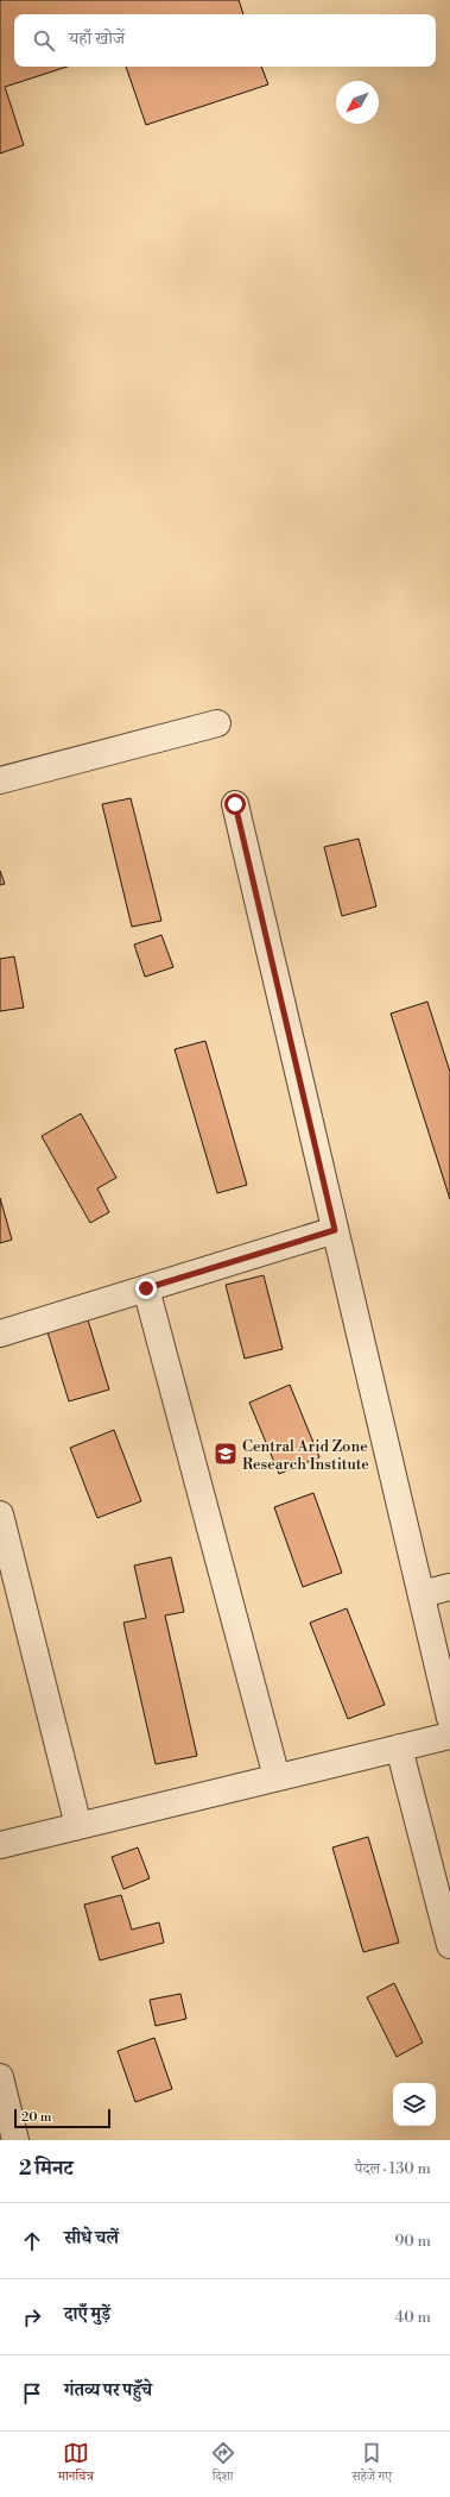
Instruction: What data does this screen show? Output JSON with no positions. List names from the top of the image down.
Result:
{
  "places": {
    "school or university": ["Central Arid Zone Research Institute"]
  },
  "scale_bar": "20 m",
  "north": "bottom left",
  "page": {
    "search": "यहाँ खोजें",
    "scale": "20 m",
    "heading": ["2 मिनट", "पैदल · 130 m"],
    "list": [
      ["सीधे चलें", "90 m"],
      ["दाएँ मुड़ें", "40 m"],
      "गंतव्य पर पहुँचे"
    ],
    "nav": ["मानचित्र", "दिशा", "सहेजे गए"]
  }
}
